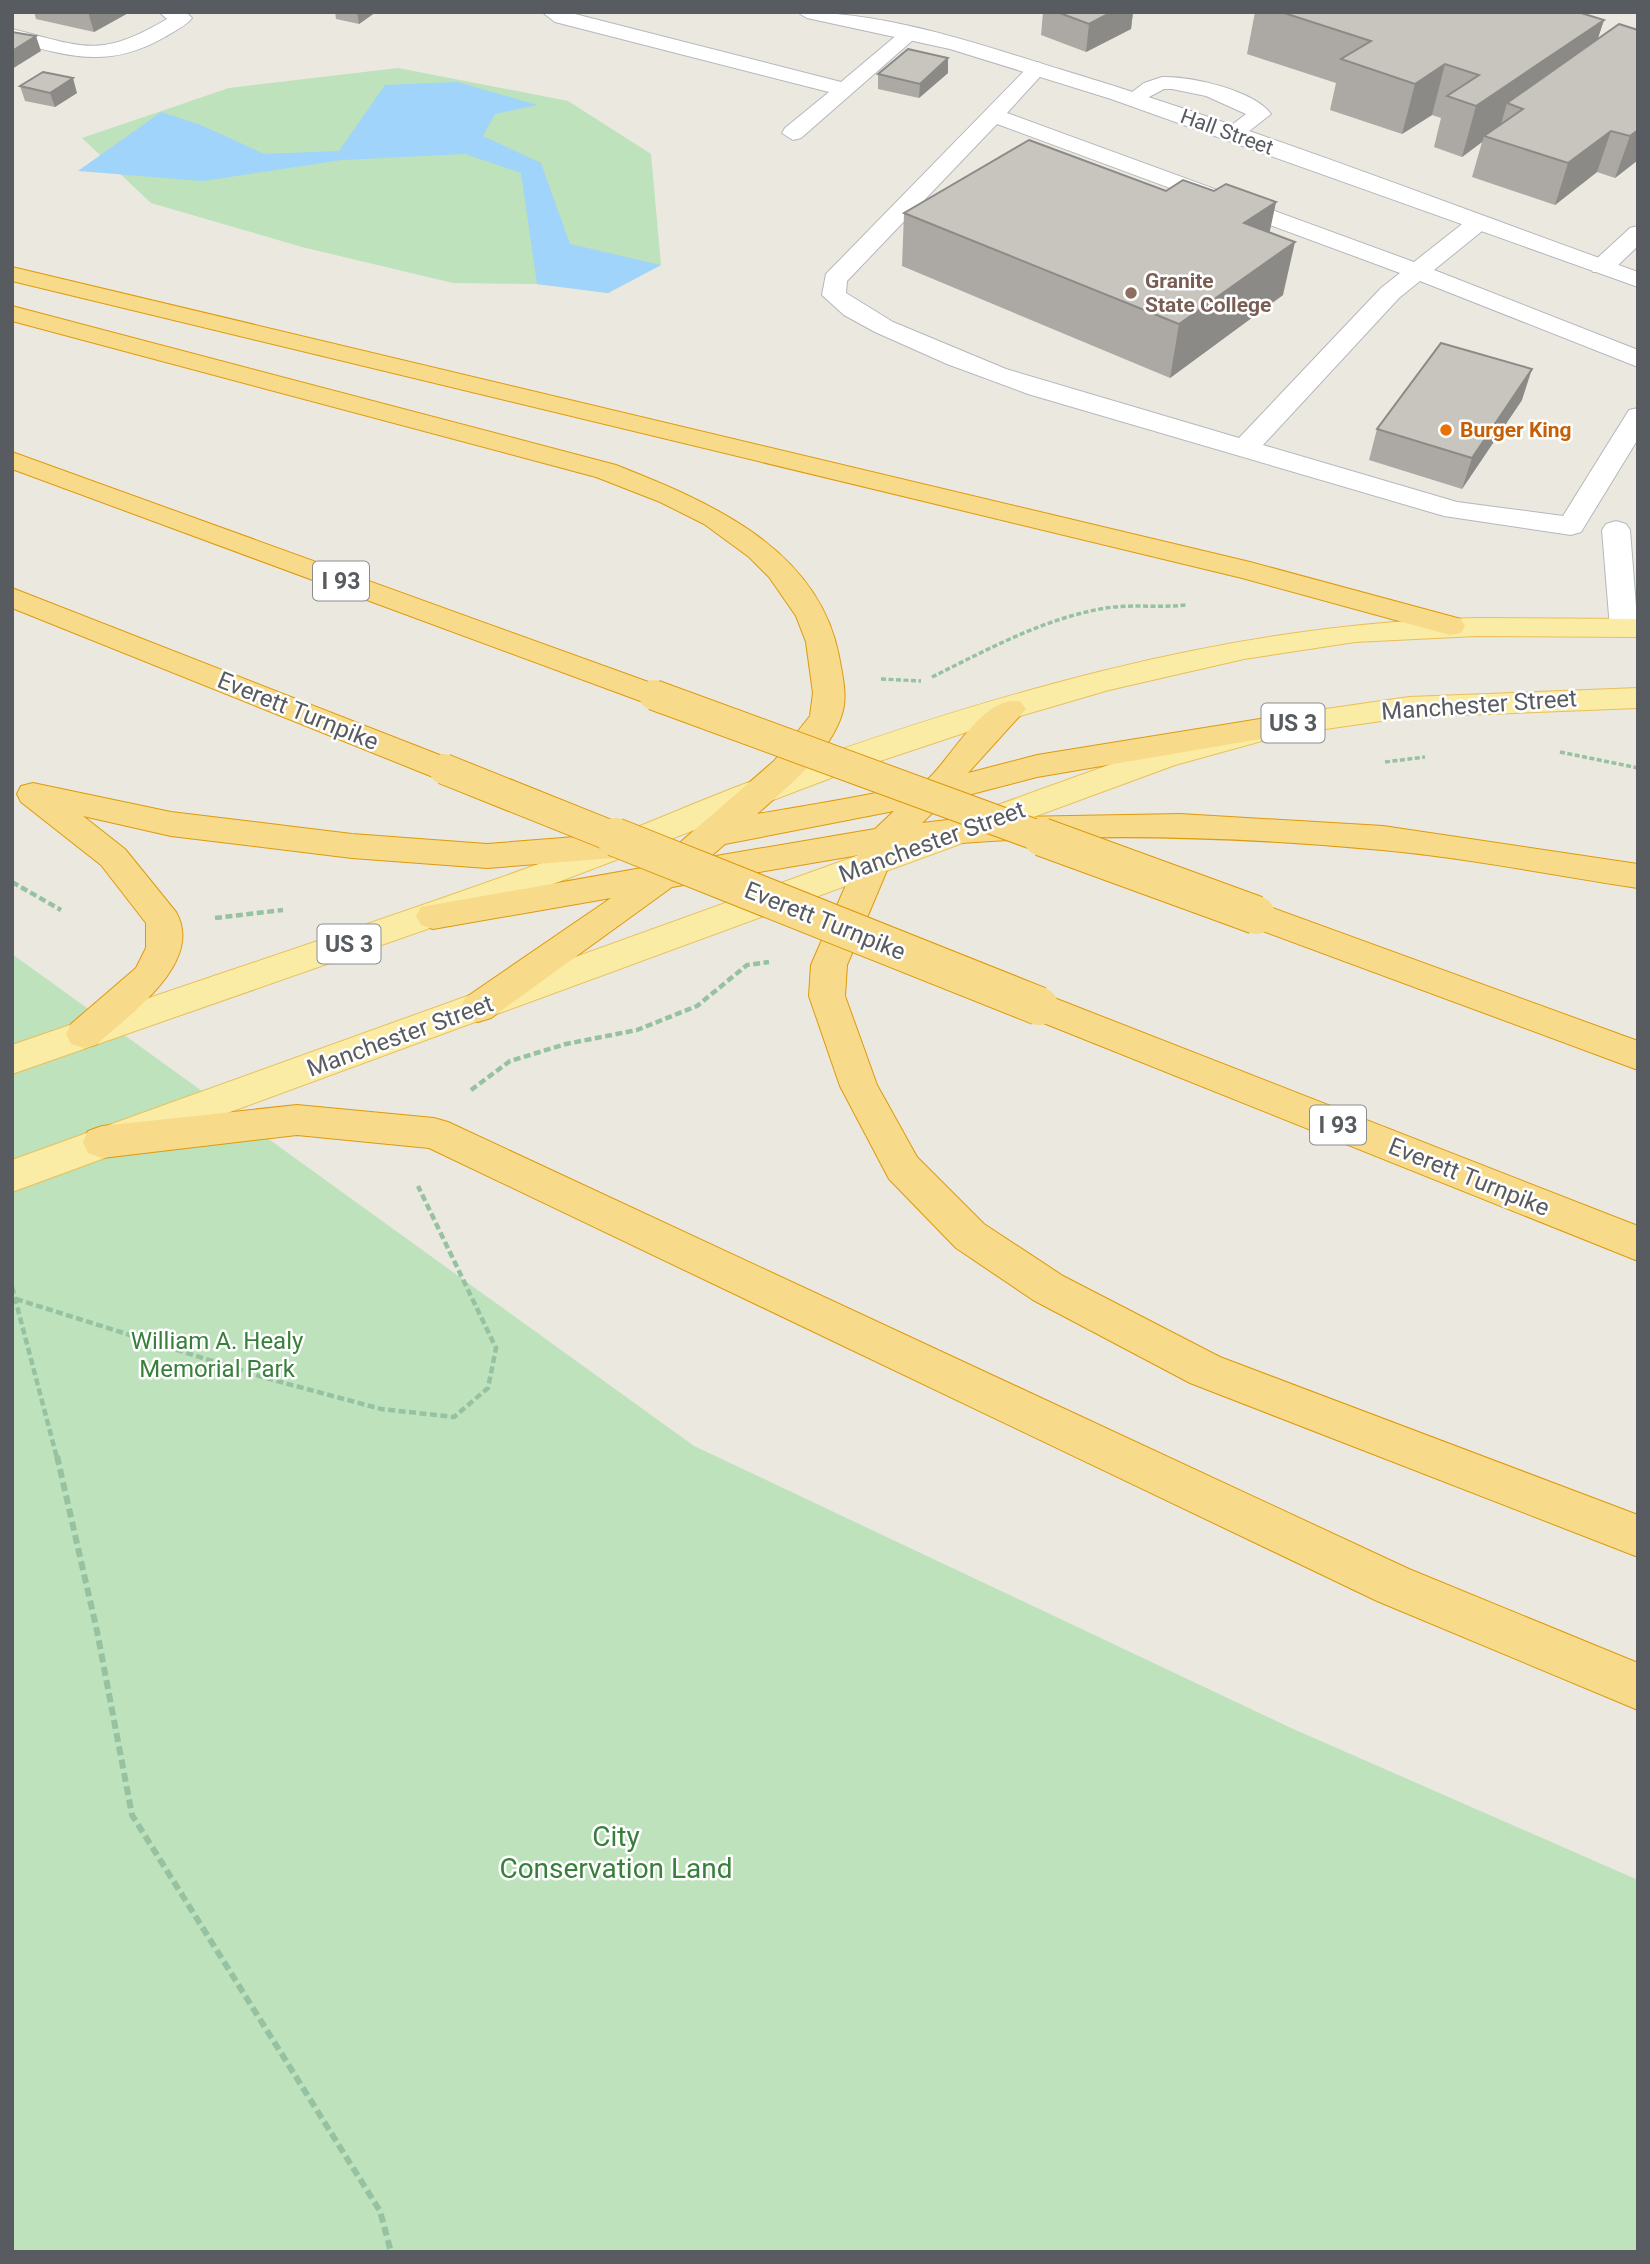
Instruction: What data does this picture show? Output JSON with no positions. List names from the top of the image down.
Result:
{
  "streets": {
    "highway": ["I 93", "Everett Turnpike"],
    "main road": ["Manchester Street", "US 3"],
    "street": ["Hall Street"]
  },
  "parks": ["William A. Healy Memorial Park", "City Conservation Land"],
  "places": ["Granite State College", "Burger King"]
}
